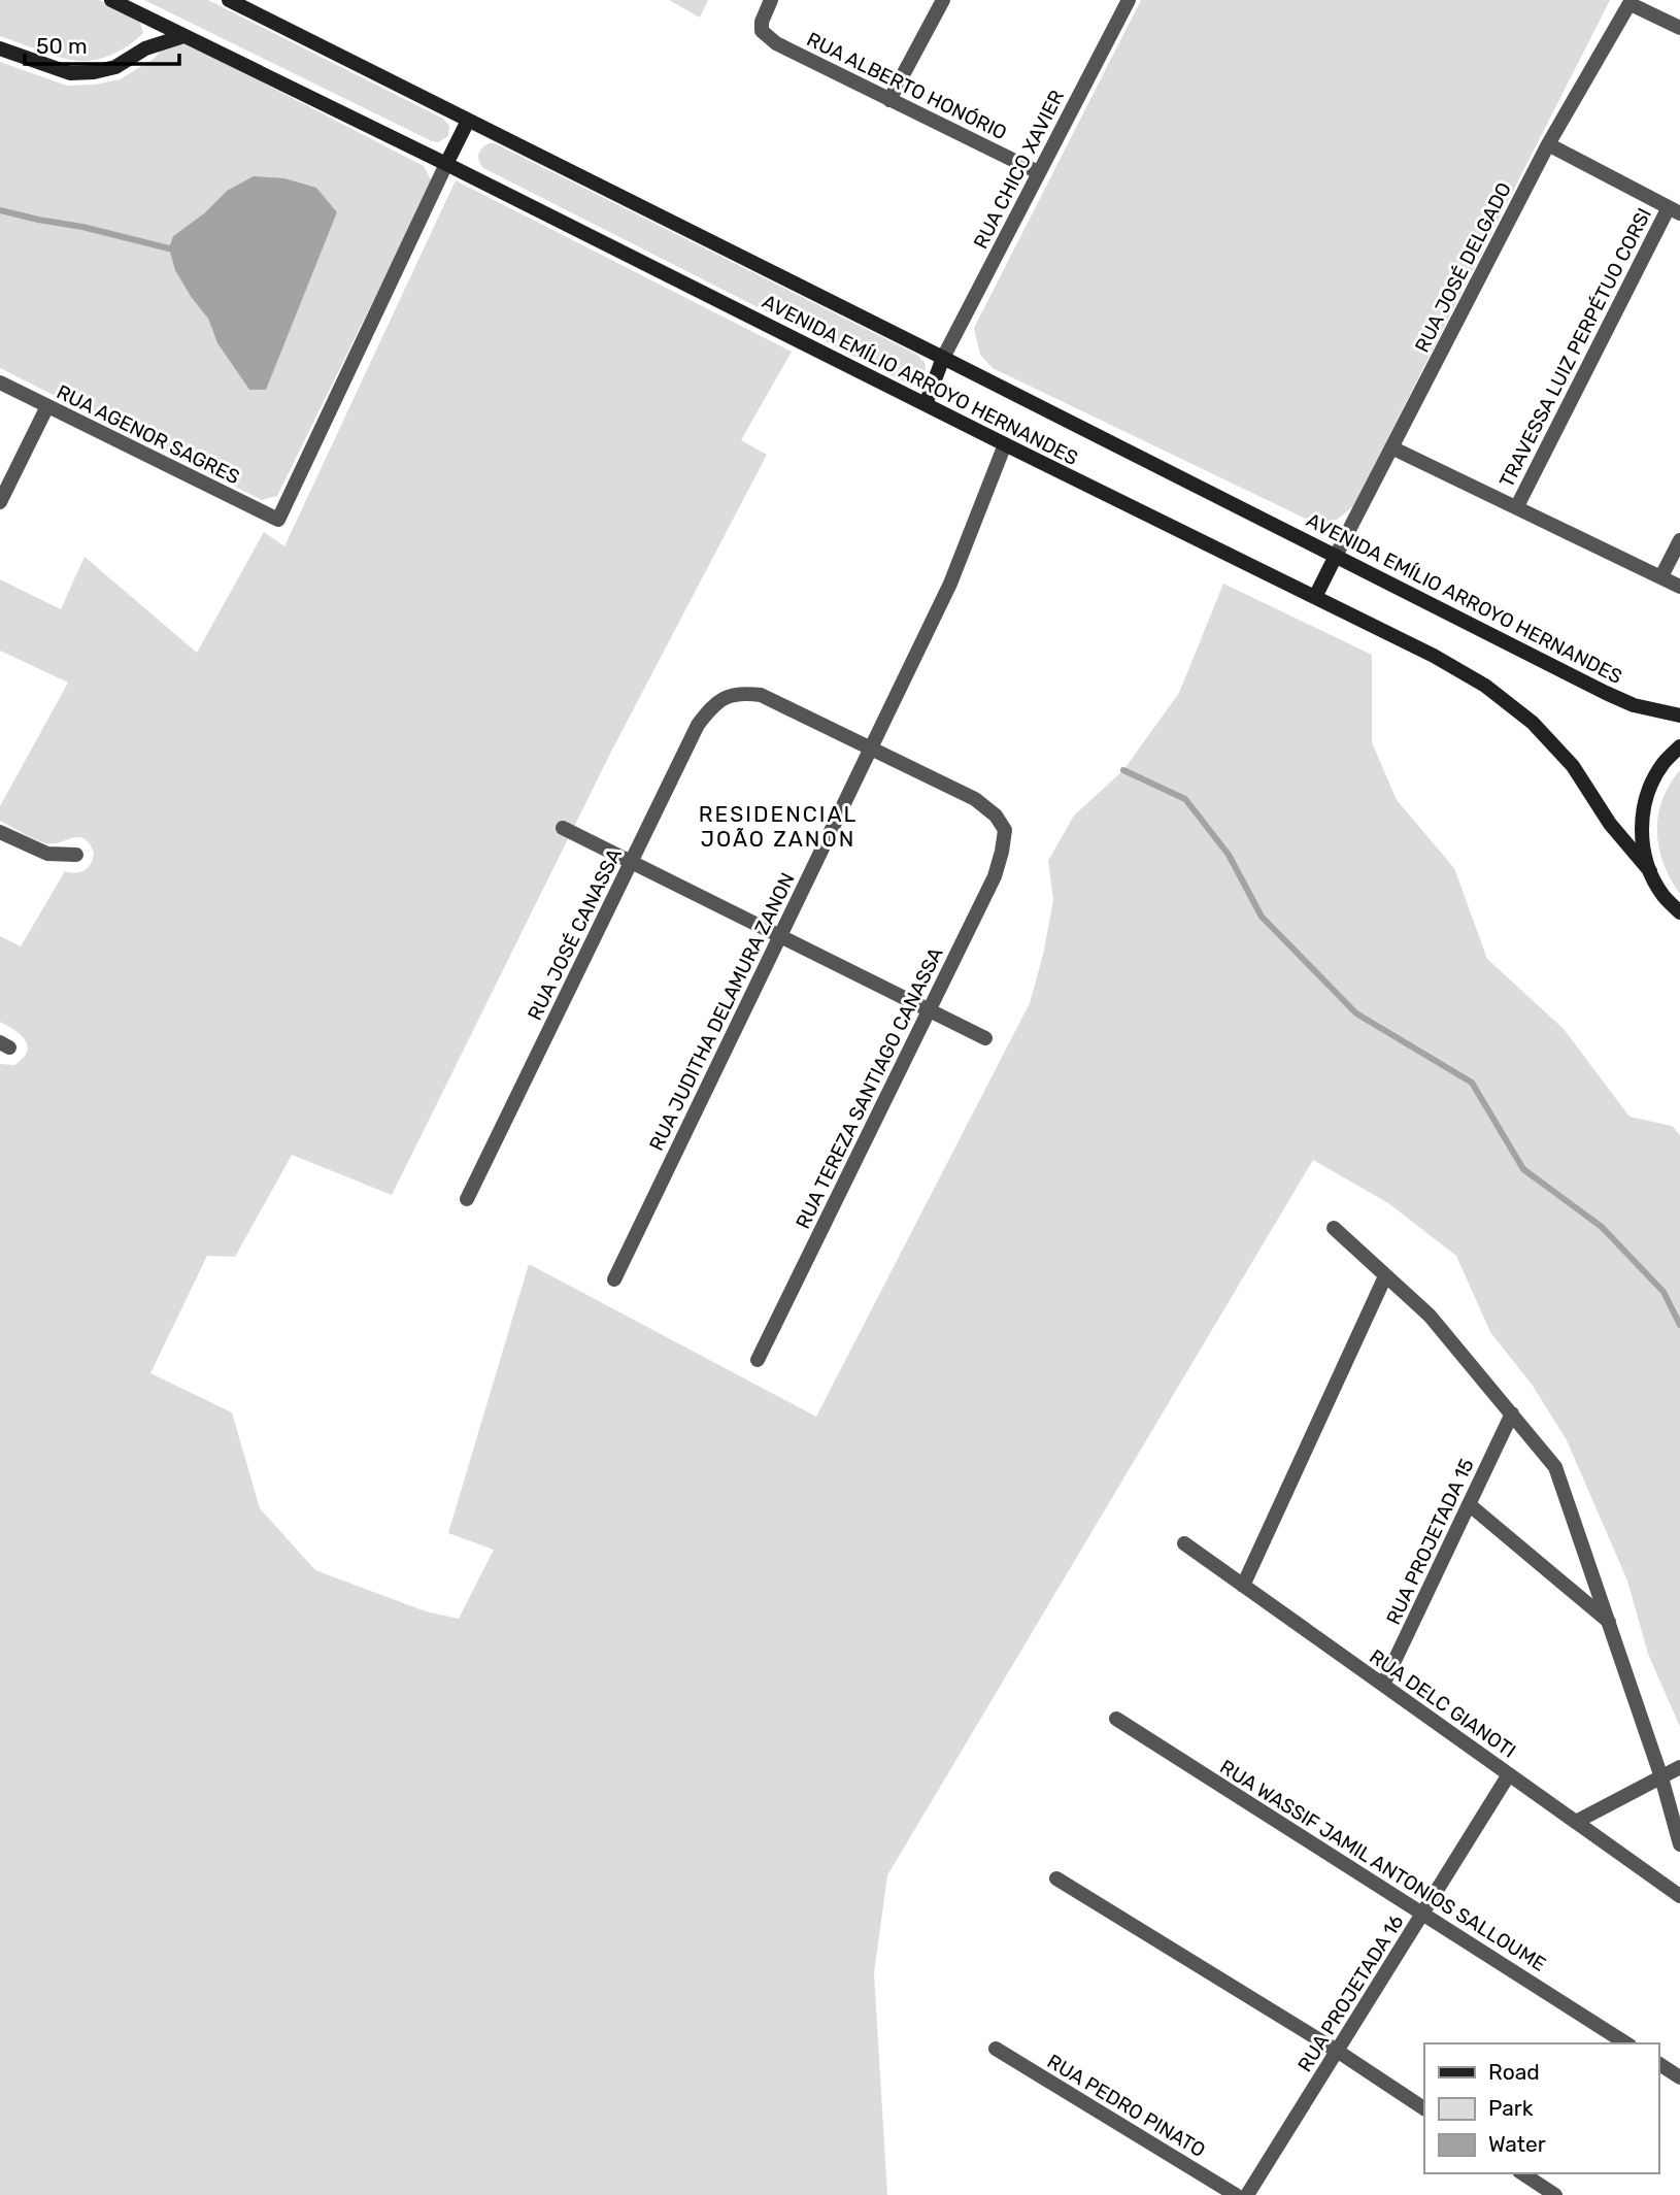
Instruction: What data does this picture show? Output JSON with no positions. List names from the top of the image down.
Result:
{
  "streets": {
    "main road": ["AVENIDA EMÍLIO ARROYO HERNANDES"],
    "street": [
      "RUA ALBERTO HONÓRIO",
      "RUA CHICO XAVIER",
      "RUA JOSÉ DELGADO",
      "TRAVESSA LUIZ PERPÉTUO CORSI",
      "RUA AGENOR SAGRES",
      "RUA JOSÉ CANASSA",
      "RUA JUDITHA DELAMURA ZANON",
      "RUA TEREZA SANTIAGO CANASSA",
      "RUA PROJETADA 15",
      "RUA DELC GIANOTI",
      "RUA WASSIF JAMIL ANTONIOS SALLOUME",
      "RUA PROJETADA 16",
      "RUA PEDRO PINATO"
    ]
  },
  "crossings": [
    ["RUA ALBERTO HONÓRIO", "RUA CHICO XAVIER"],
    ["RUA CHICO XAVIER", "AVENIDA EMÍLIO ARROYO HERNANDES"],
    ["RUA JOSÉ DELGADO", "AVENIDA EMÍLIO ARROYO HERNANDES"],
    ["AVENIDA EMÍLIO ARROYO HERNANDES", "RUA AGENOR SAGRES"],
    ["AVENIDA EMÍLIO ARROYO HERNANDES", "RUA JUDITHA DELAMURA ZANON"],
    ["RUA JOSÉ CANASSA", "RUA JUDITHA DELAMURA ZANON"],
    ["RUA JOSÉ CANASSA", "RUA TEREZA SANTIAGO CANASSA"],
    ["RUA JUDITHA DELAMURA ZANON", "RUA TEREZA SANTIAGO CANASSA"],
    ["RUA PROJETADA 15", "RUA DELC GIANOTI"],
    ["RUA DELC GIANOTI", "RUA PROJETADA 16"],
    ["RUA WASSIF JAMIL ANTONIOS SALLOUME", "RUA PROJETADA 16"]
  ],
  "districts": ["RESIDENCIAL JOÃO ZANON"],
  "legend": ["Road", "Park", "Water"],
  "scale_bar": "50 m"
}
